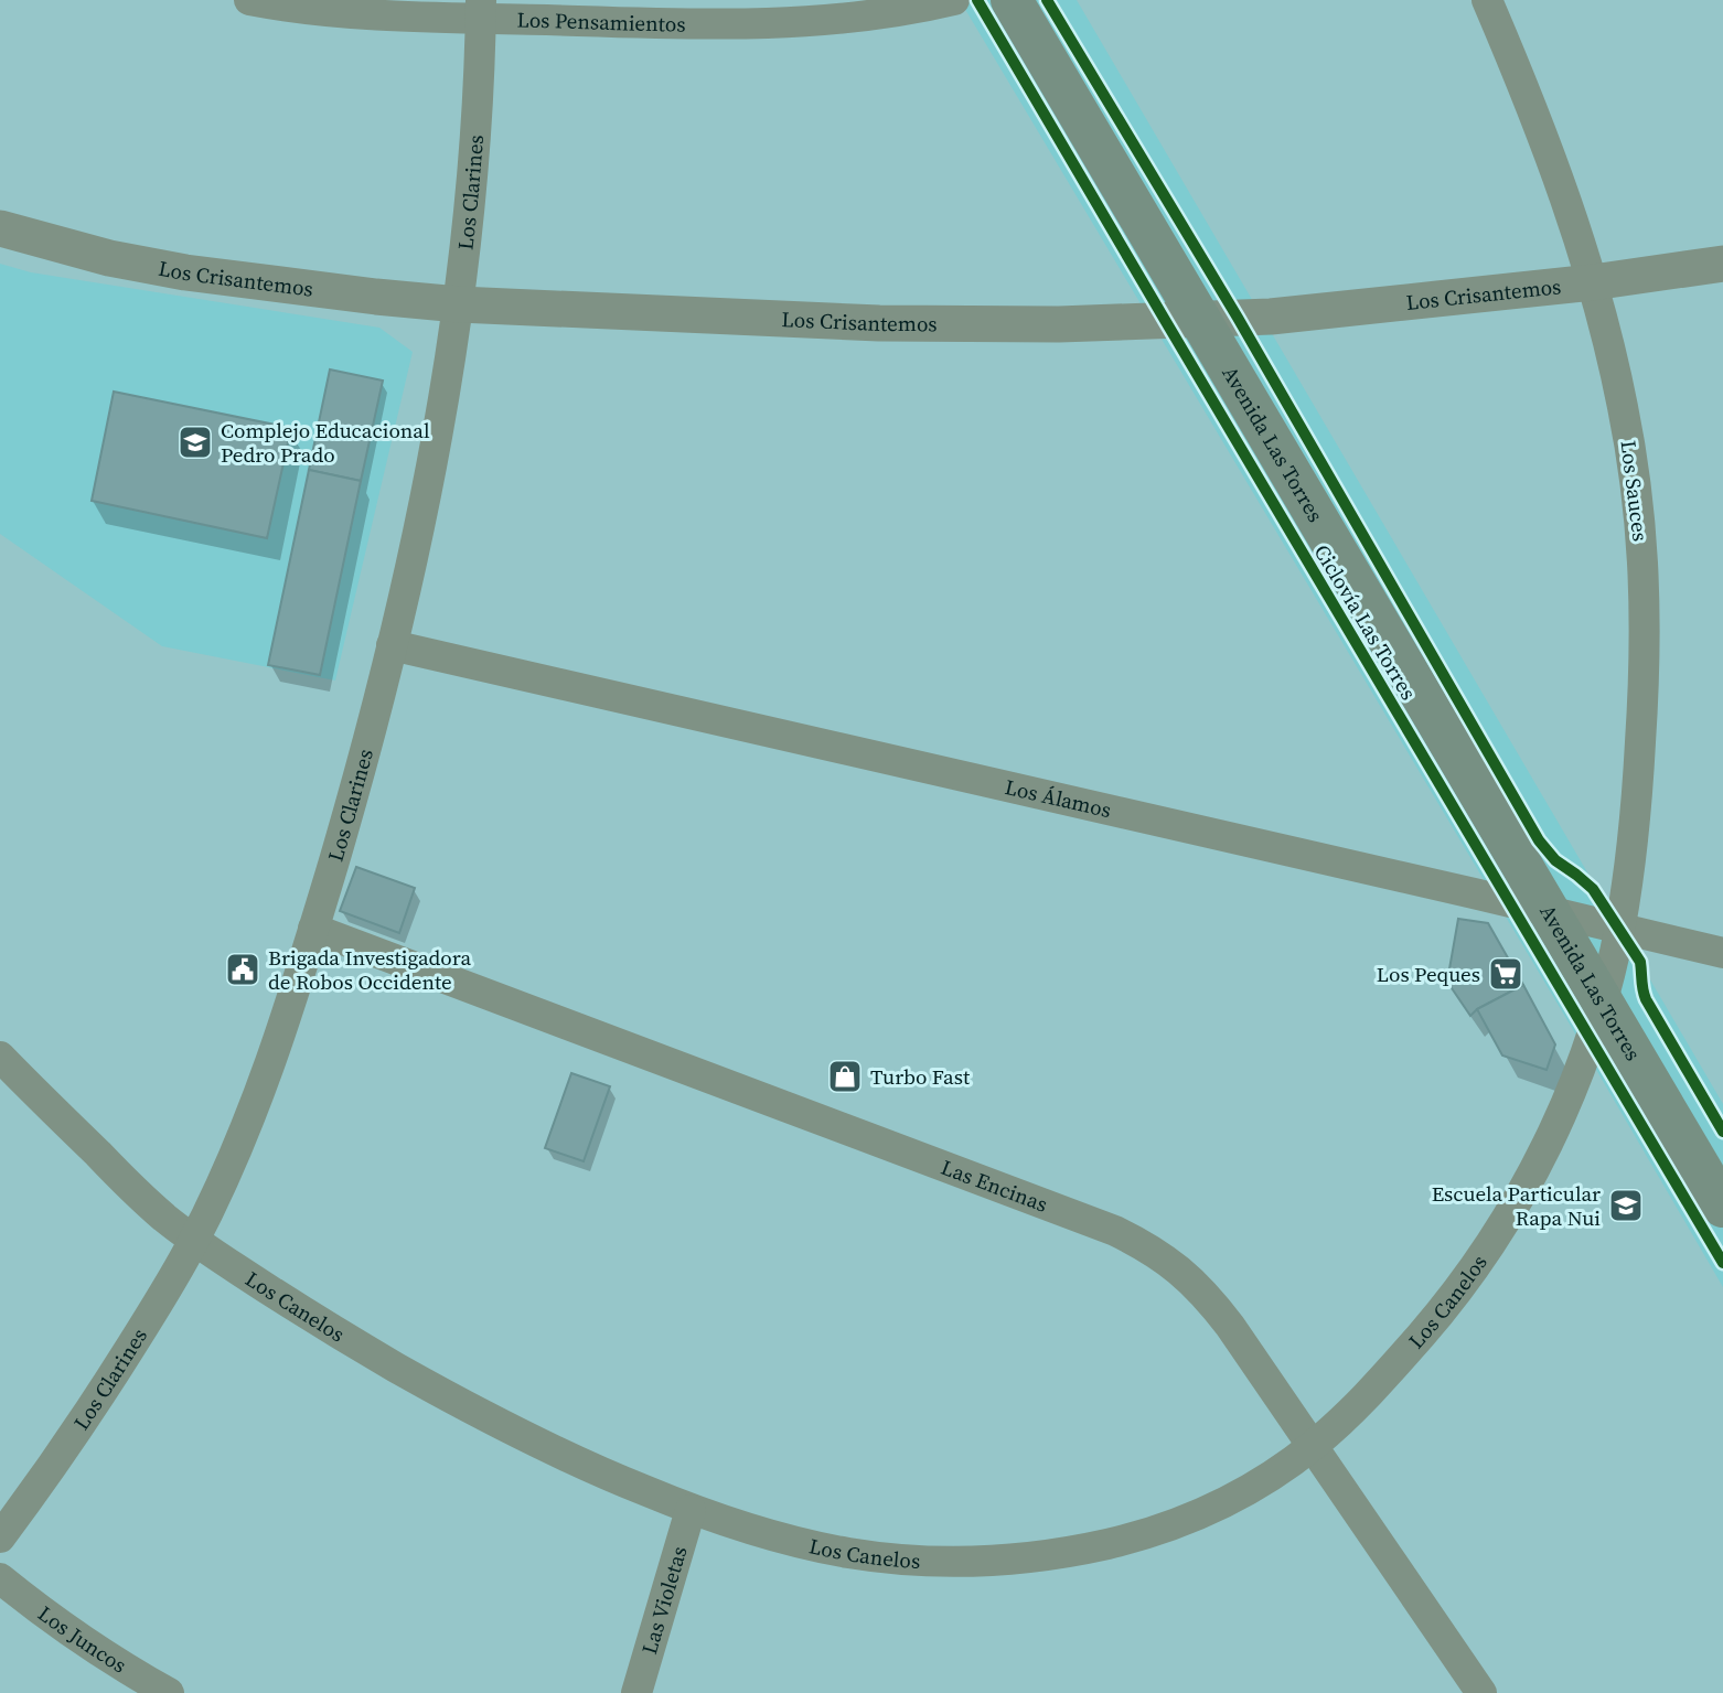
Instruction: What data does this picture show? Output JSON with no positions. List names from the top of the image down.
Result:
{
  "streets": {
    "main road": ["Avenida Las Torres"],
    "street": [
      "Los Pensamientos",
      "Los Clarines",
      "Los Crisantemos",
      "Los Sauces",
      "Los Álamos",
      "Las Encinas",
      "Los Canelos",
      "Las Violetas",
      "Los Juncos"
    ],
    "cycle path": ["Ciclovía Las Torres"]
  },
  "crossings": [
    ["Los Pensamientos", "Los Clarines"],
    ["Los Clarines", "Los Crisantemos"],
    ["Los Clarines", "Los Álamos"],
    ["Los Clarines", "Las Encinas"],
    ["Los Clarines", "Los Canelos"],
    ["Los Crisantemos", "Avenida Las Torres"],
    ["Los Crisantemos", "Los Sauces"],
    ["Avenida Las Torres", "Los Sauces"],
    ["Avenida Las Torres", "Los Álamos"],
    ["Avenida Las Torres", "Los Canelos"],
    ["Los Sauces", "Los Álamos"],
    ["Los Sauces", "Los Canelos"],
    ["Las Encinas", "Los Canelos"],
    ["Los Canelos", "Las Violetas"]
  ],
  "places": {
    "school or university": ["Complejo Educacional Pedro Prado", "Escuela Particular Rapa Nui"],
    "public building": ["Brigada Investigadora de Robos Occidente"],
    "supermarket": ["Los Peques"],
    "shop": ["Turbo Fast"]
  }
}
